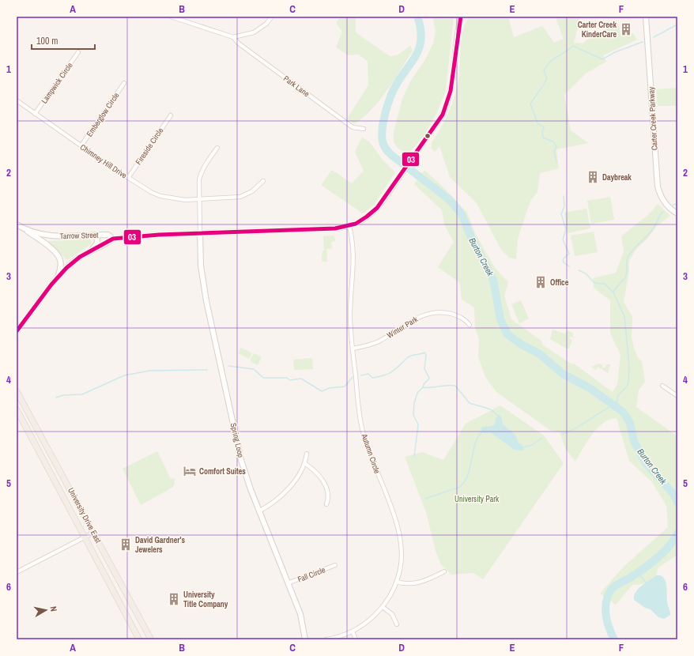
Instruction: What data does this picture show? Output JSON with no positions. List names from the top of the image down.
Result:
{
  "streets": {
    "main road": [
      "Carter Creek Parkway",
      "Tarrow Street",
      "Spring Loop",
      "University Drive East"
    ],
    "street": [
      "Lampwick Circle",
      "Park Lane",
      "Emberglow Circle",
      "Fireside Circle",
      "Chimney Hill Drive",
      "Winter Park",
      "Autumn Circle",
      "Fall Circle"
    ]
  },
  "crossings": [
    ["Lampwick Circle", "Chimney Hill Drive"],
    ["Emberglow Circle", "Chimney Hill Drive"],
    ["Fireside Circle", "Chimney Hill Drive"],
    ["Tarrow Street", "Spring Loop"],
    ["Tarrow Street", "Autumn Circle"],
    ["Winter Park", "Autumn Circle"],
    ["Spring Loop", "Fall Circle"]
  ],
  "water": ["Burton Creek"],
  "parks": ["University Park"],
  "places": {
    "building": [
      "Carter Creek KinderCare",
      "Daybreak",
      "Office",
      "David Gardner's Jewelers",
      "University Title Company"
    ],
    "hotel": ["Comfort Suites"]
  },
  "lines": ["transit line 03"],
  "scale_bar": "100 m",
  "north": "right",
  "grid": {
    "columns": [
      "A",
      "B",
      "C",
      "D",
      "E",
      "F"
    ],
    "rows": [
      "1",
      "2",
      "3",
      "4",
      "5",
      "6"
    ]
  }
}
